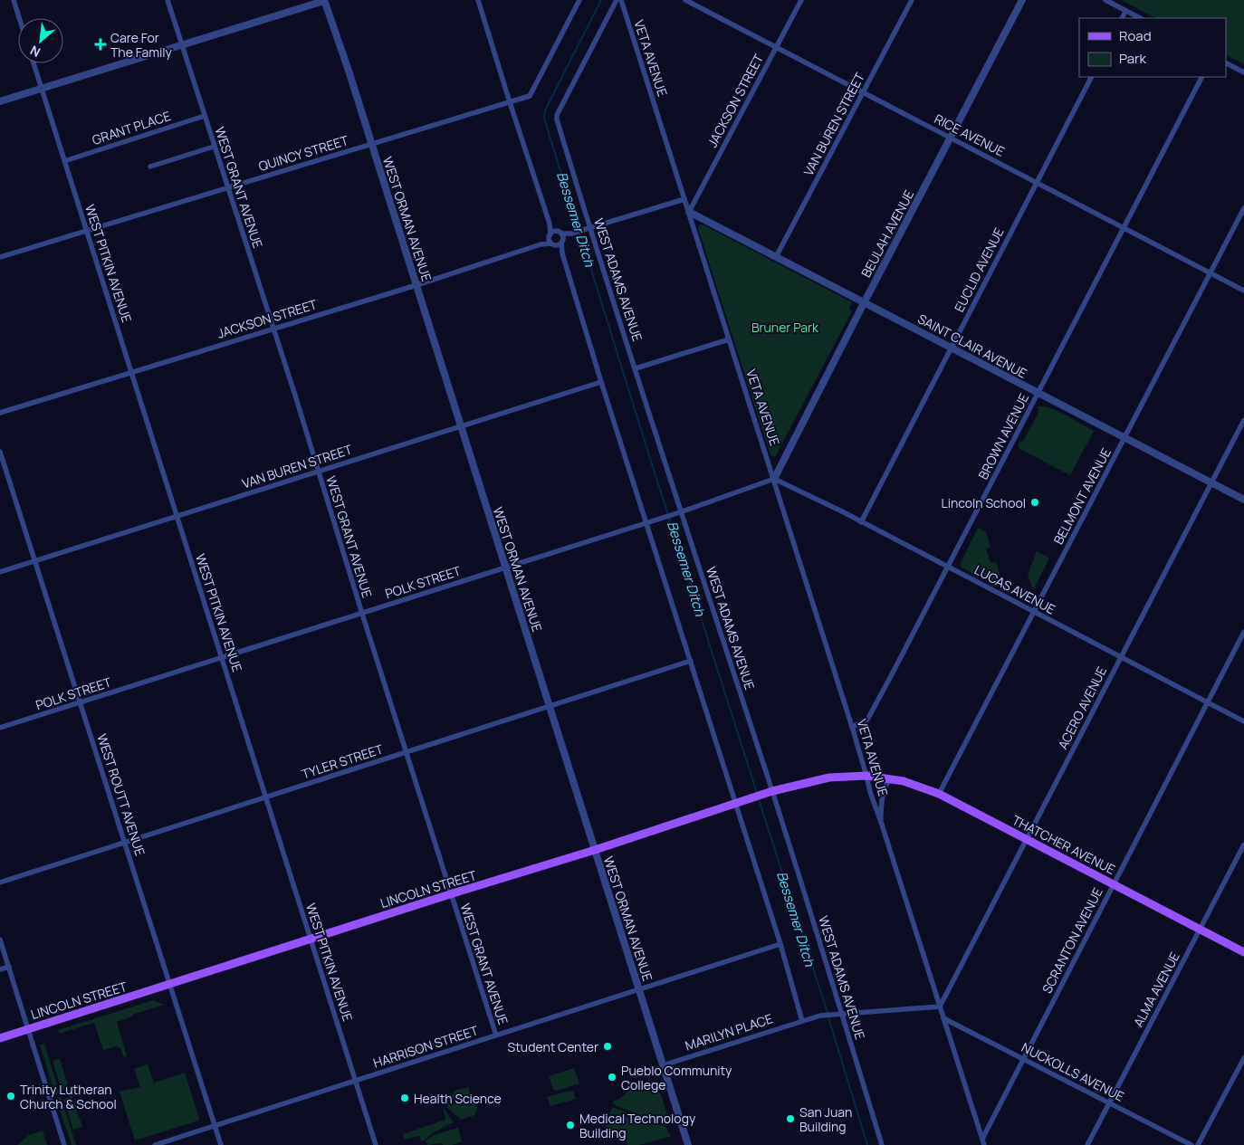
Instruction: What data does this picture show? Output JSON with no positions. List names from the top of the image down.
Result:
{
  "streets": {
    "main road": ["THATCHER AVENUE", "LINCOLN STREET"],
    "street": [
      "VETA AVENUE",
      "JACKSON STREET",
      "VAN BUREN STREET",
      "GRANT PLACE",
      "RICE AVENUE",
      "QUINCY STREET",
      "WEST GRANT AVENUE",
      "WEST ORMAN AVENUE",
      "BEULAH AVENUE",
      "WEST PITKIN AVENUE",
      "EUCLID AVENUE",
      "WEST ADAMS AVENUE",
      "SAINT CLAIR AVENUE",
      "BROWN AVENUE",
      "BELMONT AVENUE",
      "POLK STREET",
      "LUCAS AVENUE",
      "ACERO AVENUE",
      "TYLER STREET",
      "WEST ROUTT AVENUE",
      "SCRANTON AVENUE",
      "ALMA AVENUE",
      "MARILYN PLACE",
      "HARRISON STREET",
      "NUCKOLLS AVENUE"
    ]
  },
  "crossings": [
    ["VETA AVENUE", "JACKSON STREET"],
    ["VETA AVENUE", "BEULAH AVENUE"],
    ["VETA AVENUE", "SAINT CLAIR AVENUE"],
    ["VETA AVENUE", "BROWN AVENUE"],
    ["VETA AVENUE", "POLK STREET"],
    ["VETA AVENUE", "LUCAS AVENUE"],
    ["VETA AVENUE", "ACERO AVENUE"],
    ["VETA AVENUE", "THATCHER AVENUE"],
    ["VETA AVENUE", "LINCOLN STREET"],
    ["VETA AVENUE", "SCRANTON AVENUE"],
    ["VETA AVENUE", "NUCKOLLS AVENUE"],
    ["JACKSON STREET", "RICE AVENUE"],
    ["JACKSON STREET", "WEST GRANT AVENUE"],
    ["JACKSON STREET", "WEST ORMAN AVENUE"],
    ["JACKSON STREET", "WEST PITKIN AVENUE"],
    ["JACKSON STREET", "WEST ADAMS AVENUE"],
    ["JACKSON STREET", "SAINT CLAIR AVENUE"],
    ["VAN BUREN STREET", "RICE AVENUE"],
    ["VAN BUREN STREET", "WEST GRANT AVENUE"],
    ["VAN BUREN STREET", "WEST ORMAN AVENUE"],
    ["VAN BUREN STREET", "WEST PITKIN AVENUE"],
    ["VAN BUREN STREET", "SAINT CLAIR AVENUE"],
    ["VAN BUREN STREET", "WEST ROUTT AVENUE"],
    ["GRANT PLACE", "WEST GRANT AVENUE"],
    ["GRANT PLACE", "WEST PITKIN AVENUE"],
    ["RICE AVENUE", "BEULAH AVENUE"],
    ["RICE AVENUE", "EUCLID AVENUE"],
    ["RICE AVENUE", "BROWN AVENUE"],
    ["RICE AVENUE", "BELMONT AVENUE"],
    ["QUINCY STREET", "WEST GRANT AVENUE"],
    ["QUINCY STREET", "WEST ORMAN AVENUE"],
    ["QUINCY STREET", "WEST PITKIN AVENUE"],
    ["WEST GRANT AVENUE", "POLK STREET"],
    ["WEST GRANT AVENUE", "TYLER STREET"],
    ["WEST GRANT AVENUE", "LINCOLN STREET"],
    ["WEST GRANT AVENUE", "HARRISON STREET"],
    ["WEST ORMAN AVENUE", "POLK STREET"],
    ["WEST ORMAN AVENUE", "TYLER STREET"],
    ["WEST ORMAN AVENUE", "LINCOLN STREET"],
    ["WEST ORMAN AVENUE", "MARILYN PLACE"],
    ["WEST ORMAN AVENUE", "HARRISON STREET"],
    ["BEULAH AVENUE", "SAINT CLAIR AVENUE"],
    ["BEULAH AVENUE", "POLK STREET"],
    ["BEULAH AVENUE", "LUCAS AVENUE"],
    ["WEST PITKIN AVENUE", "POLK STREET"],
    ["WEST PITKIN AVENUE", "TYLER STREET"],
    ["WEST PITKIN AVENUE", "LINCOLN STREET"],
    ["WEST PITKIN AVENUE", "HARRISON STREET"],
    ["EUCLID AVENUE", "SAINT CLAIR AVENUE"],
    ["EUCLID AVENUE", "LUCAS AVENUE"],
    ["WEST ADAMS AVENUE", "POLK STREET"],
    ["WEST ADAMS AVENUE", "LINCOLN STREET"],
    ["WEST ADAMS AVENUE", "MARILYN PLACE"],
    ["SAINT CLAIR AVENUE", "BROWN AVENUE"],
    ["SAINT CLAIR AVENUE", "BELMONT AVENUE"],
    ["SAINT CLAIR AVENUE", "ACERO AVENUE"],
    ["BROWN AVENUE", "LUCAS AVENUE"],
    ["BELMONT AVENUE", "LUCAS AVENUE"],
    ["BELMONT AVENUE", "THATCHER AVENUE"],
    ["POLK STREET", "LUCAS AVENUE"],
    ["POLK STREET", "WEST ROUTT AVENUE"],
    ["LUCAS AVENUE", "ACERO AVENUE"],
    ["LUCAS AVENUE", "SCRANTON AVENUE"],
    ["ACERO AVENUE", "THATCHER AVENUE"],
    ["TYLER STREET", "WEST ROUTT AVENUE"],
    ["WEST ROUTT AVENUE", "LINCOLN STREET"],
    ["WEST ROUTT AVENUE", "HARRISON STREET"],
    ["THATCHER AVENUE", "LINCOLN STREET"],
    ["THATCHER AVENUE", "SCRANTON AVENUE"],
    ["THATCHER AVENUE", "ALMA AVENUE"],
    ["SCRANTON AVENUE", "NUCKOLLS AVENUE"],
    ["ALMA AVENUE", "NUCKOLLS AVENUE"]
  ],
  "water": ["Bessemer Ditch"],
  "parks": ["Bruner Park"],
  "places": {
    "health": ["Care For The Family"],
    "other": [
      "Lincoln School",
      "Student Center",
      "Pueblo Community College",
      "Trinity Lutheran Church & School",
      "Health Science",
      "San Juan Building",
      "Medical Technology Building"
    ]
  },
  "legend": ["Road", "Park"],
  "north": "bottom left"
}
